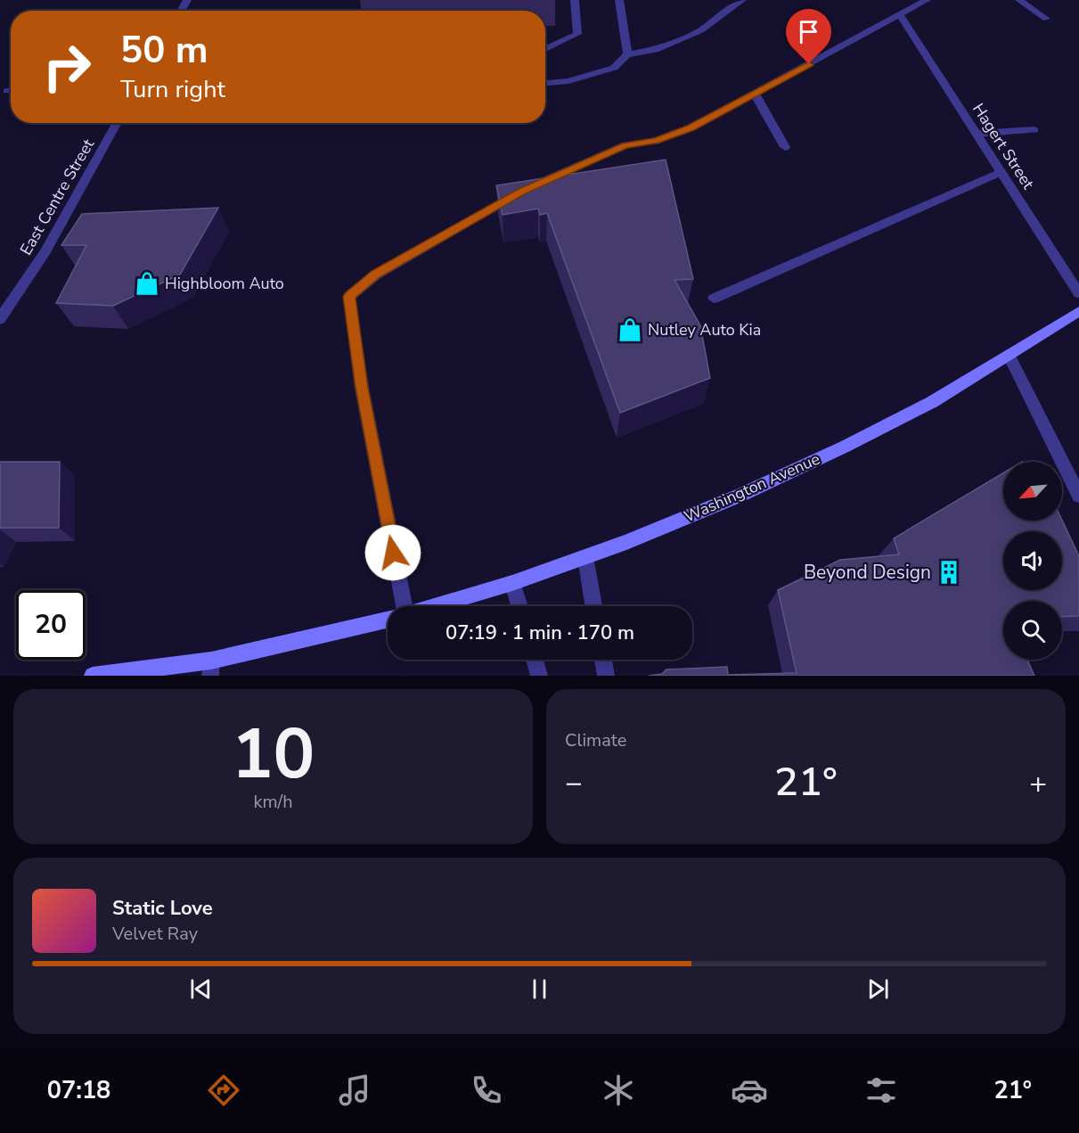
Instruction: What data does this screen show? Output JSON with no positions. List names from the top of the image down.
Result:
{
  "streets": {
    "main road": ["Washington Avenue"],
    "street": ["Hagert Street", "East Centre Street"]
  },
  "places": {
    "shop": ["Highbloom Auto", "Nutley Auto Kia"],
    "building": ["Beyond Design"]
  },
  "north": "bottom left",
  "page": {
    "turn": ["50 m", "Turn right"],
    "limit": "20",
    "trip": "07:19 · 1 min · 170 m",
    "tile": [
      ["10", "km/h"],
      "Climate"
    ],
    "heat": ["−", "21°", "+"],
    "song": ["Static Love", "Velvet Ray"],
    "tabs": ["07:18", "21°"]
  }
}
